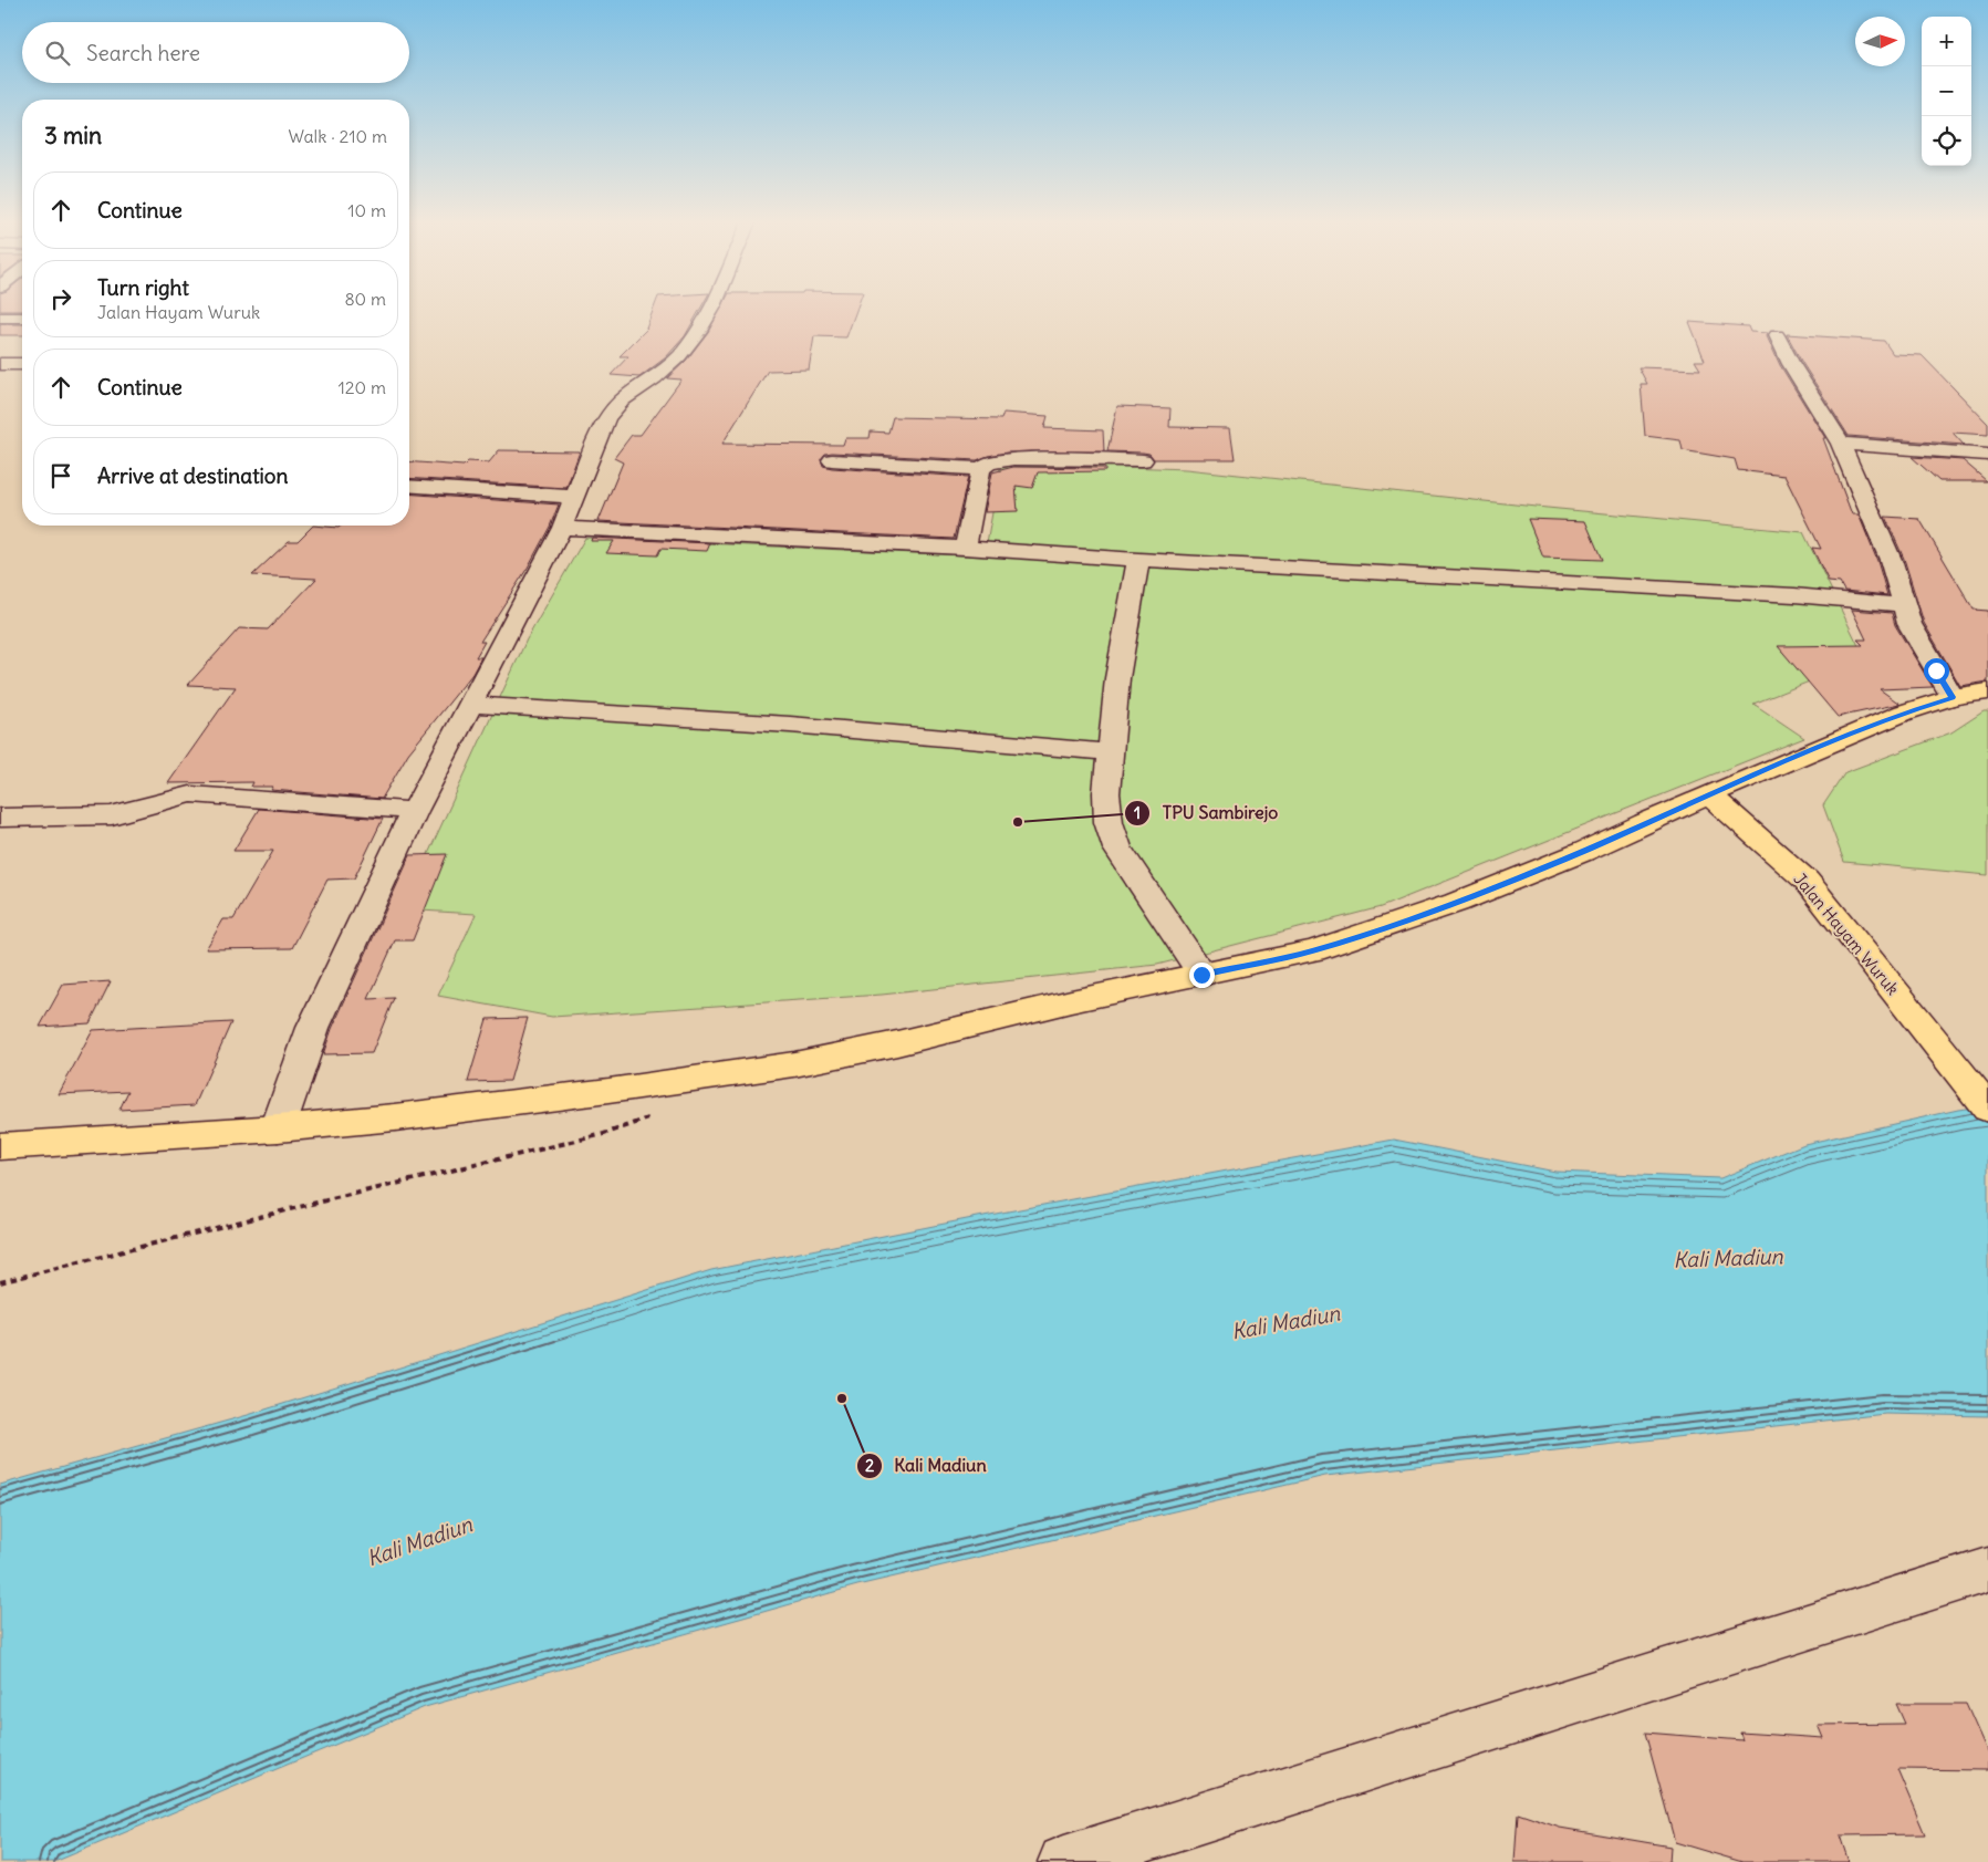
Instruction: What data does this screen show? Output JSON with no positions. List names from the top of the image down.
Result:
{
  "streets": {
    "main road": ["Jalan Hayam Wuruk"]
  },
  "water": ["Kali Madiun"],
  "places": ["TPU Sambirejo", "Kali Madiun"],
  "north": "right",
  "page": {
    "map_buttons": ["+", "−"],
    "search": "Search here",
    "heading": ["3 min", "Walk · 210 m"],
    "list": [
      ["Continue", "10 m"],
      ["Turn right", "Jalan Hayam Wuruk", "80 m"],
      ["Continue", "120 m"],
      "Arrive at destination"
    ]
  }
}
